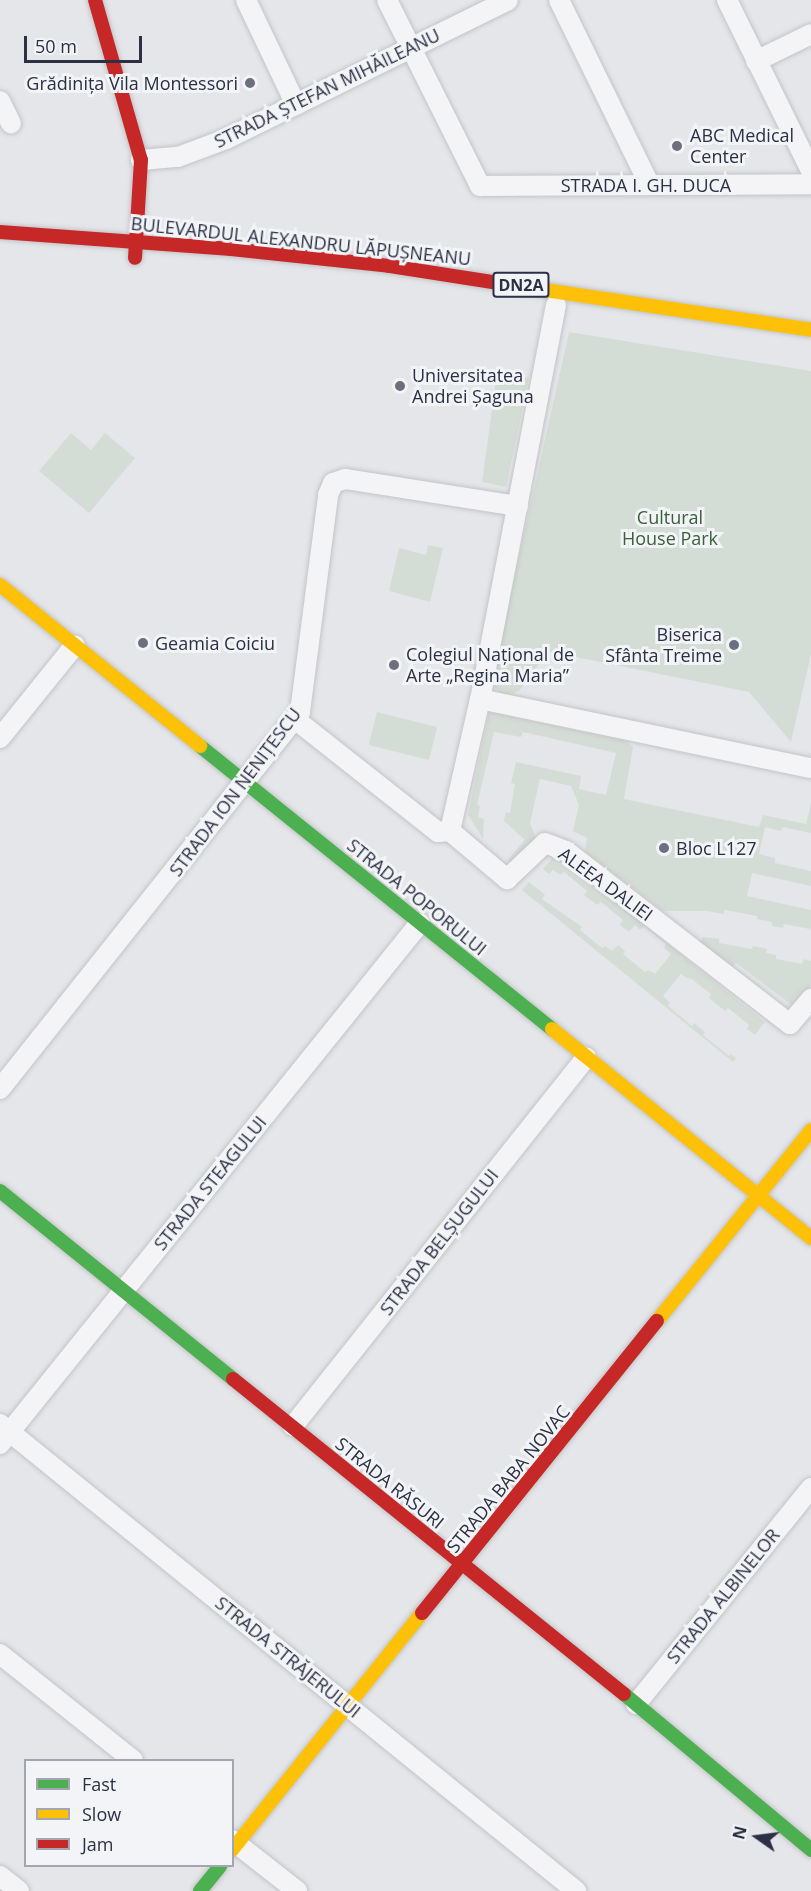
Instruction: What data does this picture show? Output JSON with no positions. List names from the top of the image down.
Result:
{
  "streets": {
    "street": [
      "STRADA ȘTEFAN MIHĂILEANU",
      "STRADA I. GH. DUCA",
      "BULEVARDUL ALEXANDRU LĂPUȘNEANU",
      "DN2A",
      "STRADA ION NENIȚESCU",
      "ALEEA DALIEI",
      "STRADA POPORULUI",
      "STRADA STEAGULUI",
      "STRADA BELȘUGULUI",
      "STRADA BABA NOVAC",
      "STRADA RĂSURI",
      "STRADA ALBINELOR",
      "STRADA STRĂJERULUI"
    ]
  },
  "crossings": [
    ["STRADA ȘTEFAN MIHĂILEANU", "STRADA I. GH. DUCA"],
    ["STRADA ION NENIȚESCU", "STRADA POPORULUI"],
    ["STRADA POPORULUI", "STRADA STEAGULUI"],
    ["STRADA POPORULUI", "STRADA BELȘUGULUI"],
    ["STRADA POPORULUI", "STRADA BABA NOVAC"],
    ["STRADA STEAGULUI", "STRADA RĂSURI"],
    ["STRADA STEAGULUI", "STRADA STRĂJERULUI"],
    ["STRADA BELȘUGULUI", "STRADA RĂSURI"],
    ["STRADA BABA NOVAC", "STRADA RĂSURI"],
    ["STRADA BABA NOVAC", "STRADA STRĂJERULUI"],
    ["STRADA RĂSURI", "STRADA ALBINELOR"]
  ],
  "parks": ["Cultural House Park"],
  "places": [
    "Grădinița Vila Montessori",
    "ABC Medical Center",
    "Universitatea Andrei Șaguna",
    "Geamia Coiciu",
    "Biserica Sfânta Treime",
    "Colegiul Național de Arte „Regina Maria”",
    "Bloc L127"
  ],
  "legend": ["Fast", "Slow", "Jam"],
  "scale_bar": "50 m",
  "north": "left"
}
